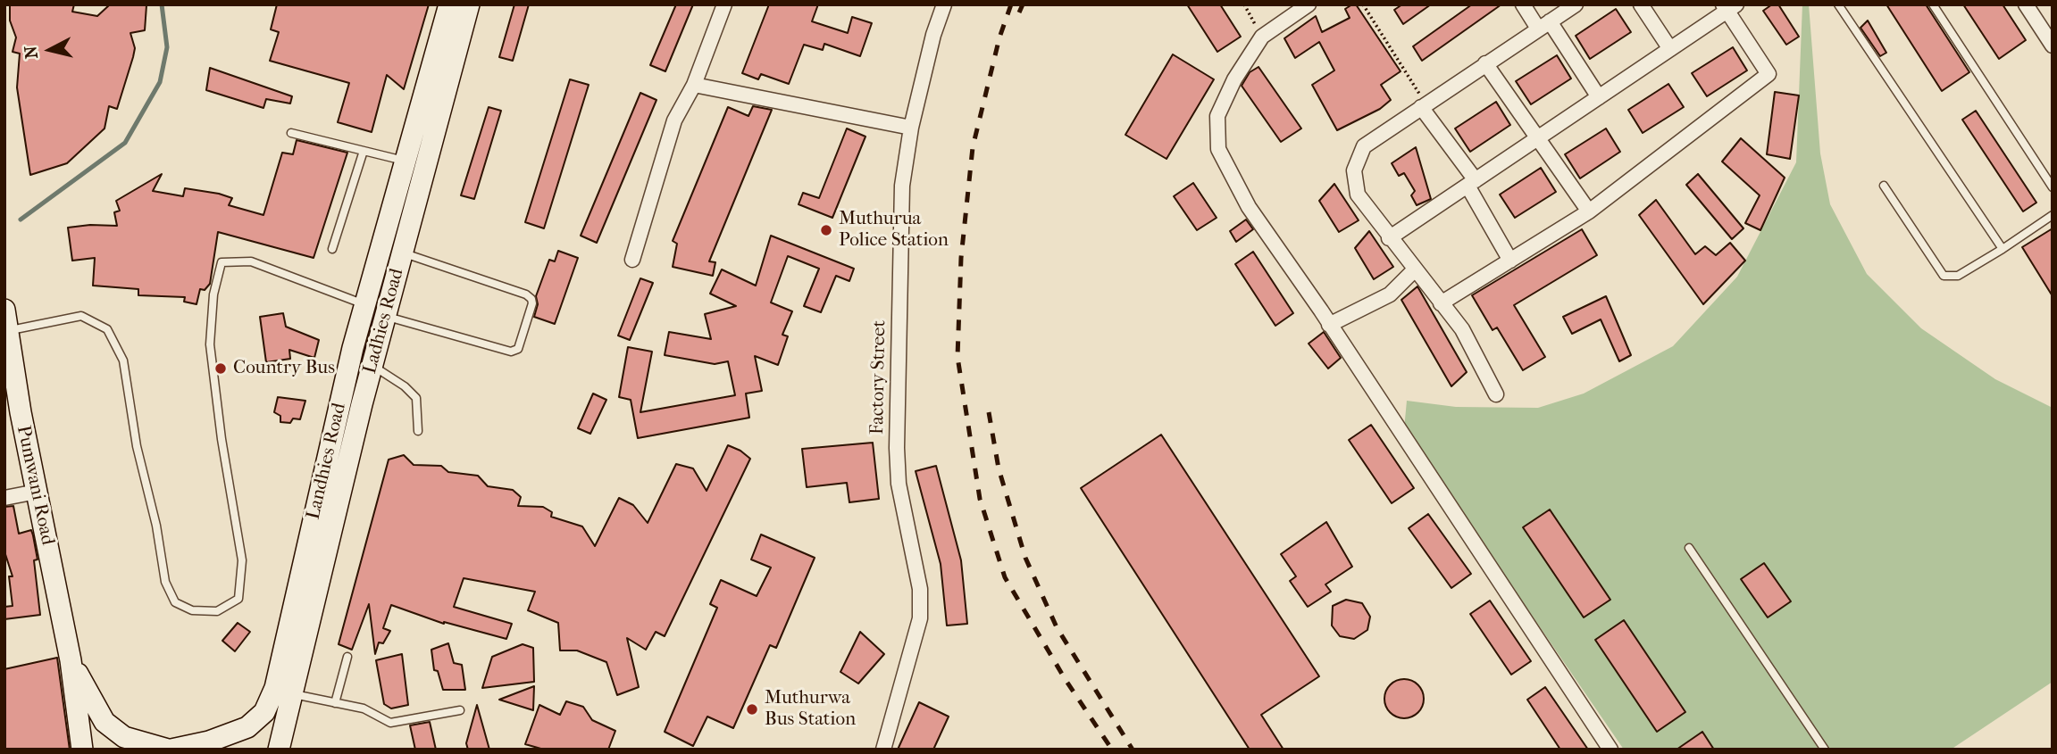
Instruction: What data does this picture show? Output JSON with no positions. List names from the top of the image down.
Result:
{
  "streets": {
    "main road": ["Ladhies Road", "Landhies Road", "Pumwani Road"],
    "street": ["Factory Street"]
  },
  "places": ["Muthurua Police Station", "Country Bus", "Muthurwa Bus Station"],
  "north": "left"
}
